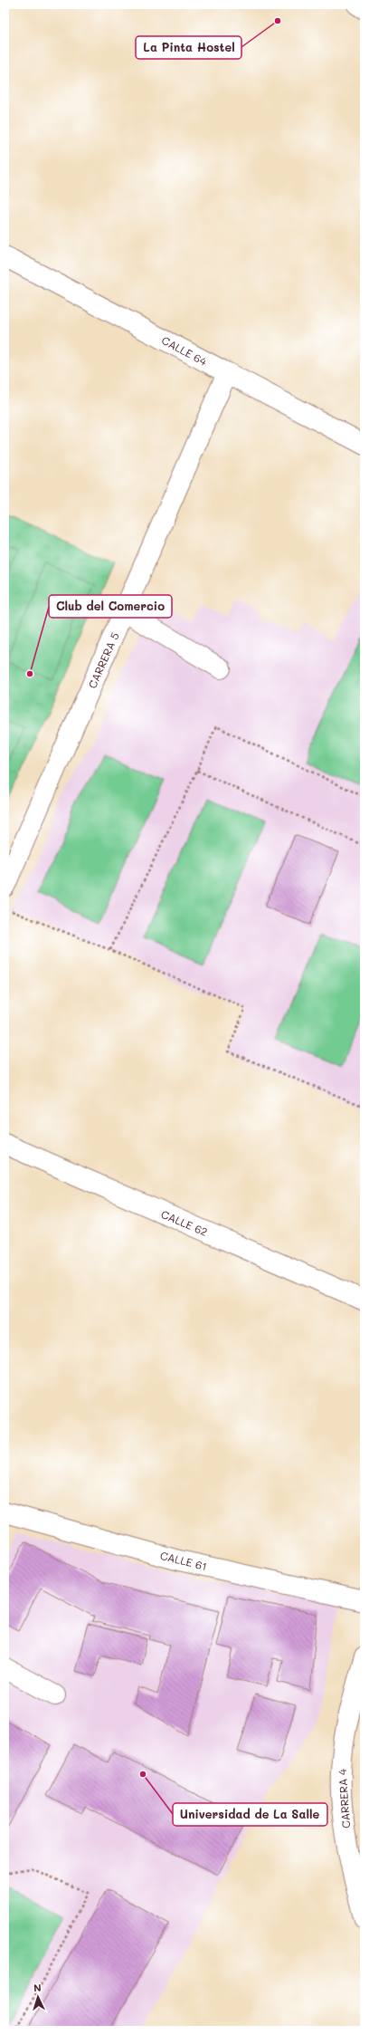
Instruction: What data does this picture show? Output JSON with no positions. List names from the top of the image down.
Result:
{
  "streets": {
    "street": [
      "CALLE 64",
      "CARRERA 5",
      "CALLE 62",
      "CALLE 61",
      "CARRERA 4"
    ]
  },
  "crossings": [
    ["CALLE 64", "CARRERA 5"]
  ],
  "places": ["La Pinta Hostel", "Club del Comercio", "Universidad de La Salle"],
  "north": "top"
}
